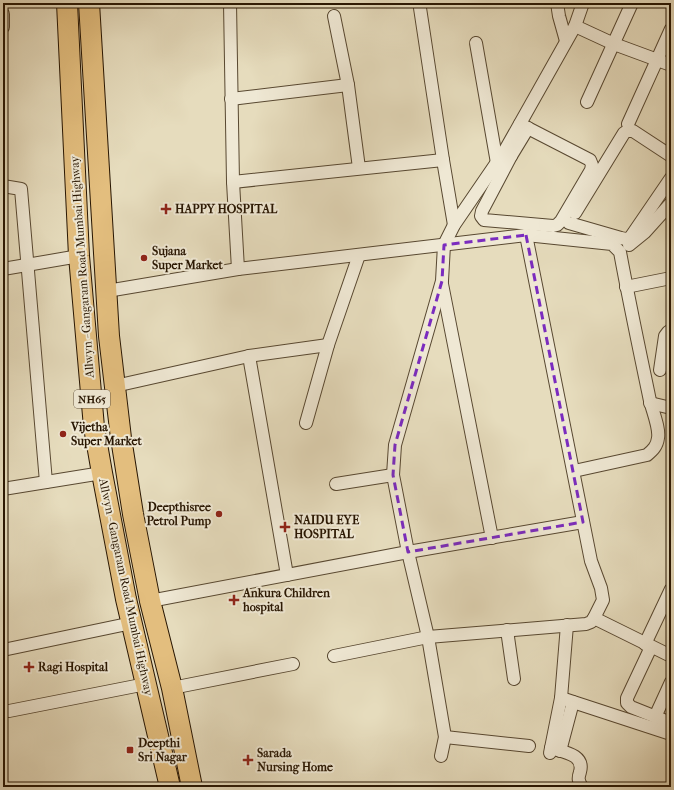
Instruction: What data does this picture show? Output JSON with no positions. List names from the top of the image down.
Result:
{
  "streets": {
    "highway": ["Allwyn - Gangaram Road Mumbai Highway", "NH65"]
  },
  "places": {
    "health": [
      "HAPPY HOSPITAL",
      "NAIDU EYE HOSPITAL",
      "Ankura Children hospital",
      "Ragi Hospital",
      "Sarada Nursing Home"
    ],
    "other": ["Sujana Super Market", "Vijetha Super Market", "Deepthisree Petrol Pump"],
    "transit": ["Deepthi Sri Nagar"]
  }
}
